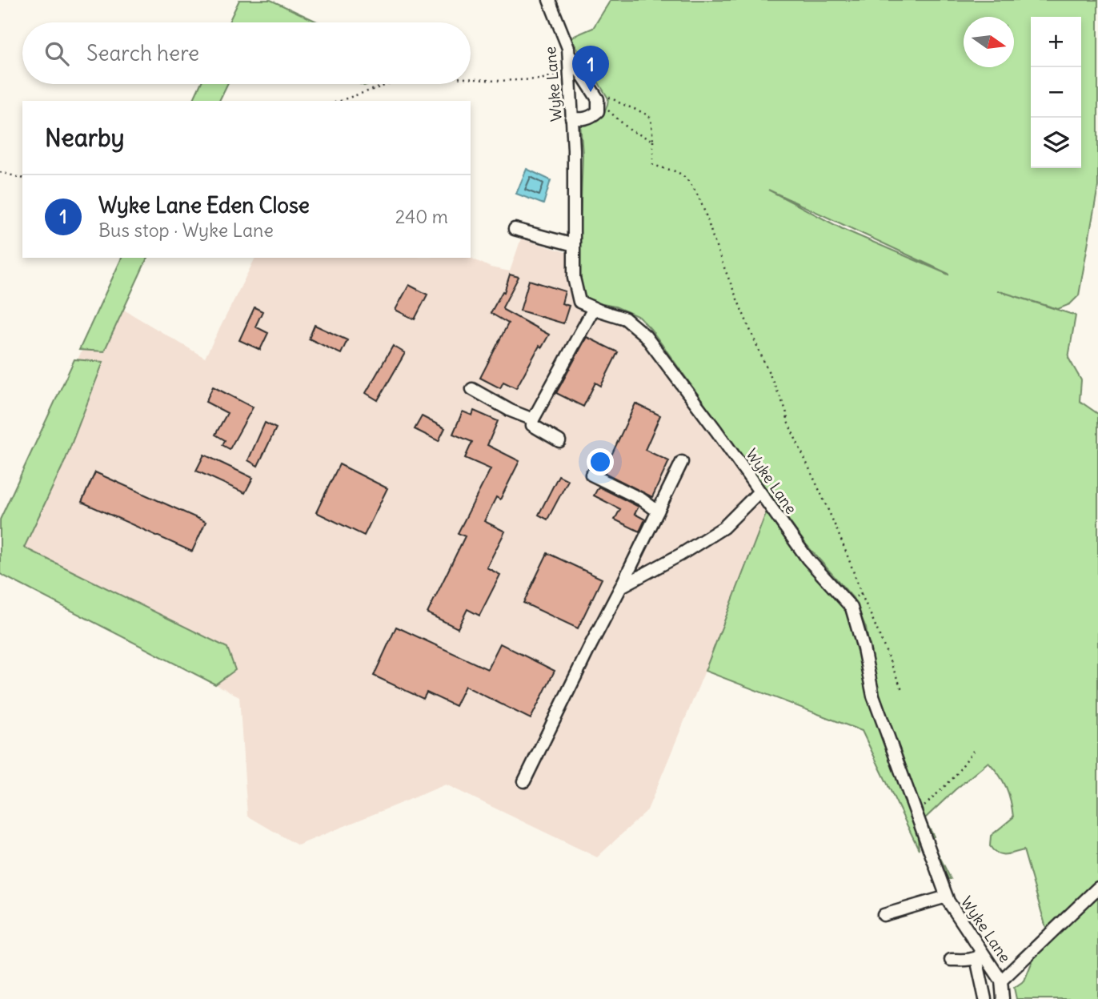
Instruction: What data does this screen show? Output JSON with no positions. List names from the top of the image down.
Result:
{
  "streets": {
    "street": ["Wyke Lane"]
  },
  "north": "right",
  "page": {
    "map_buttons": ["+", "−"],
    "search": "Search here",
    "pins": "1",
    "heading": "Nearby",
    "list": [
      {
        "mark": "1",
        "name": "Wyke Lane Eden Close",
        "note": "Bus stop · Wyke Lane",
        "value": "240 m"
      }
    ]
  }
}
